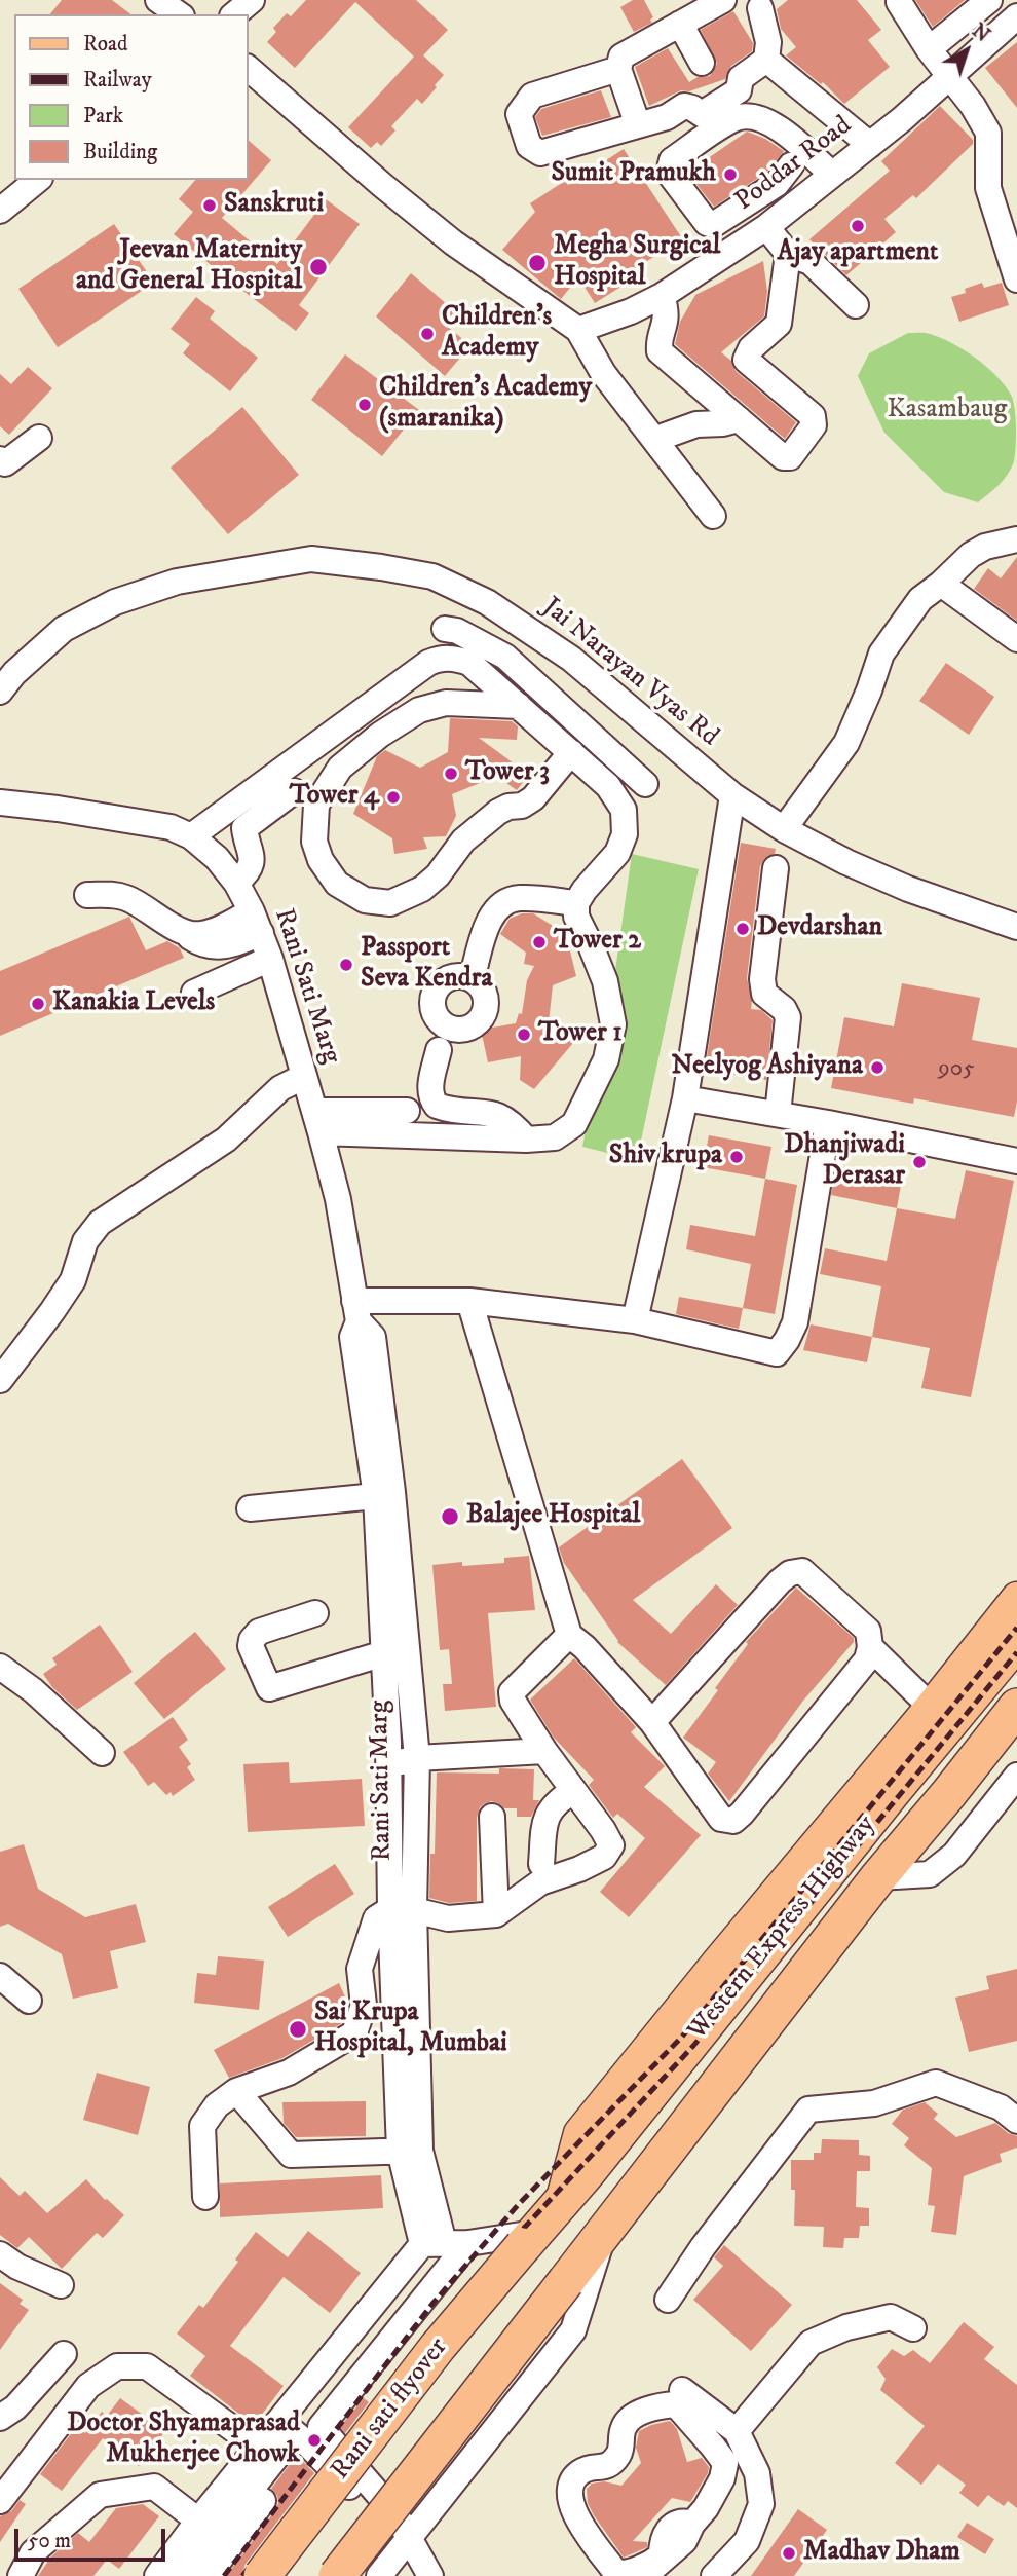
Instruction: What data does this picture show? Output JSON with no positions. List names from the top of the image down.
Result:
{
  "streets": {
    "highway": ["Western Express Highway", "Rani sati flyover"],
    "street": ["Poddar Road", "Jai Narayan Vyas Rd", "Rani Sati Marg"]
  },
  "crossings": [
    ["Western Express Highway", "Rani sati flyover"]
  ],
  "parks": ["Kasambaug"],
  "places": [
    "Sumit Pramukh",
    "Sanskruti",
    "Ajay apartment",
    "Megha Surgical Hospital",
    "Jeevan Maternity and General Hospital",
    "Children's Academy",
    "Children's Academy (smaranika)",
    "Tower 3",
    "Tower 4",
    "Devdarshan",
    "Tower 2",
    "Passport Seva Kendra",
    "Kanakia Levels",
    "Tower 1",
    "Neelyog Ashiyana",
    "Shiv krupa",
    "Dhanjiwadi Derasar",
    "Balajee Hospital",
    "Sai Krupa Hospital, Mumbai",
    "Doctor Shyamaprasad Mukherjee Chowk",
    "Madhav Dham"
  ],
  "house_numbers": ["905"],
  "legend": [
    "Road",
    "Railway",
    "Park",
    "Building"
  ],
  "scale_bar": "50 m",
  "north": "top right"
}
